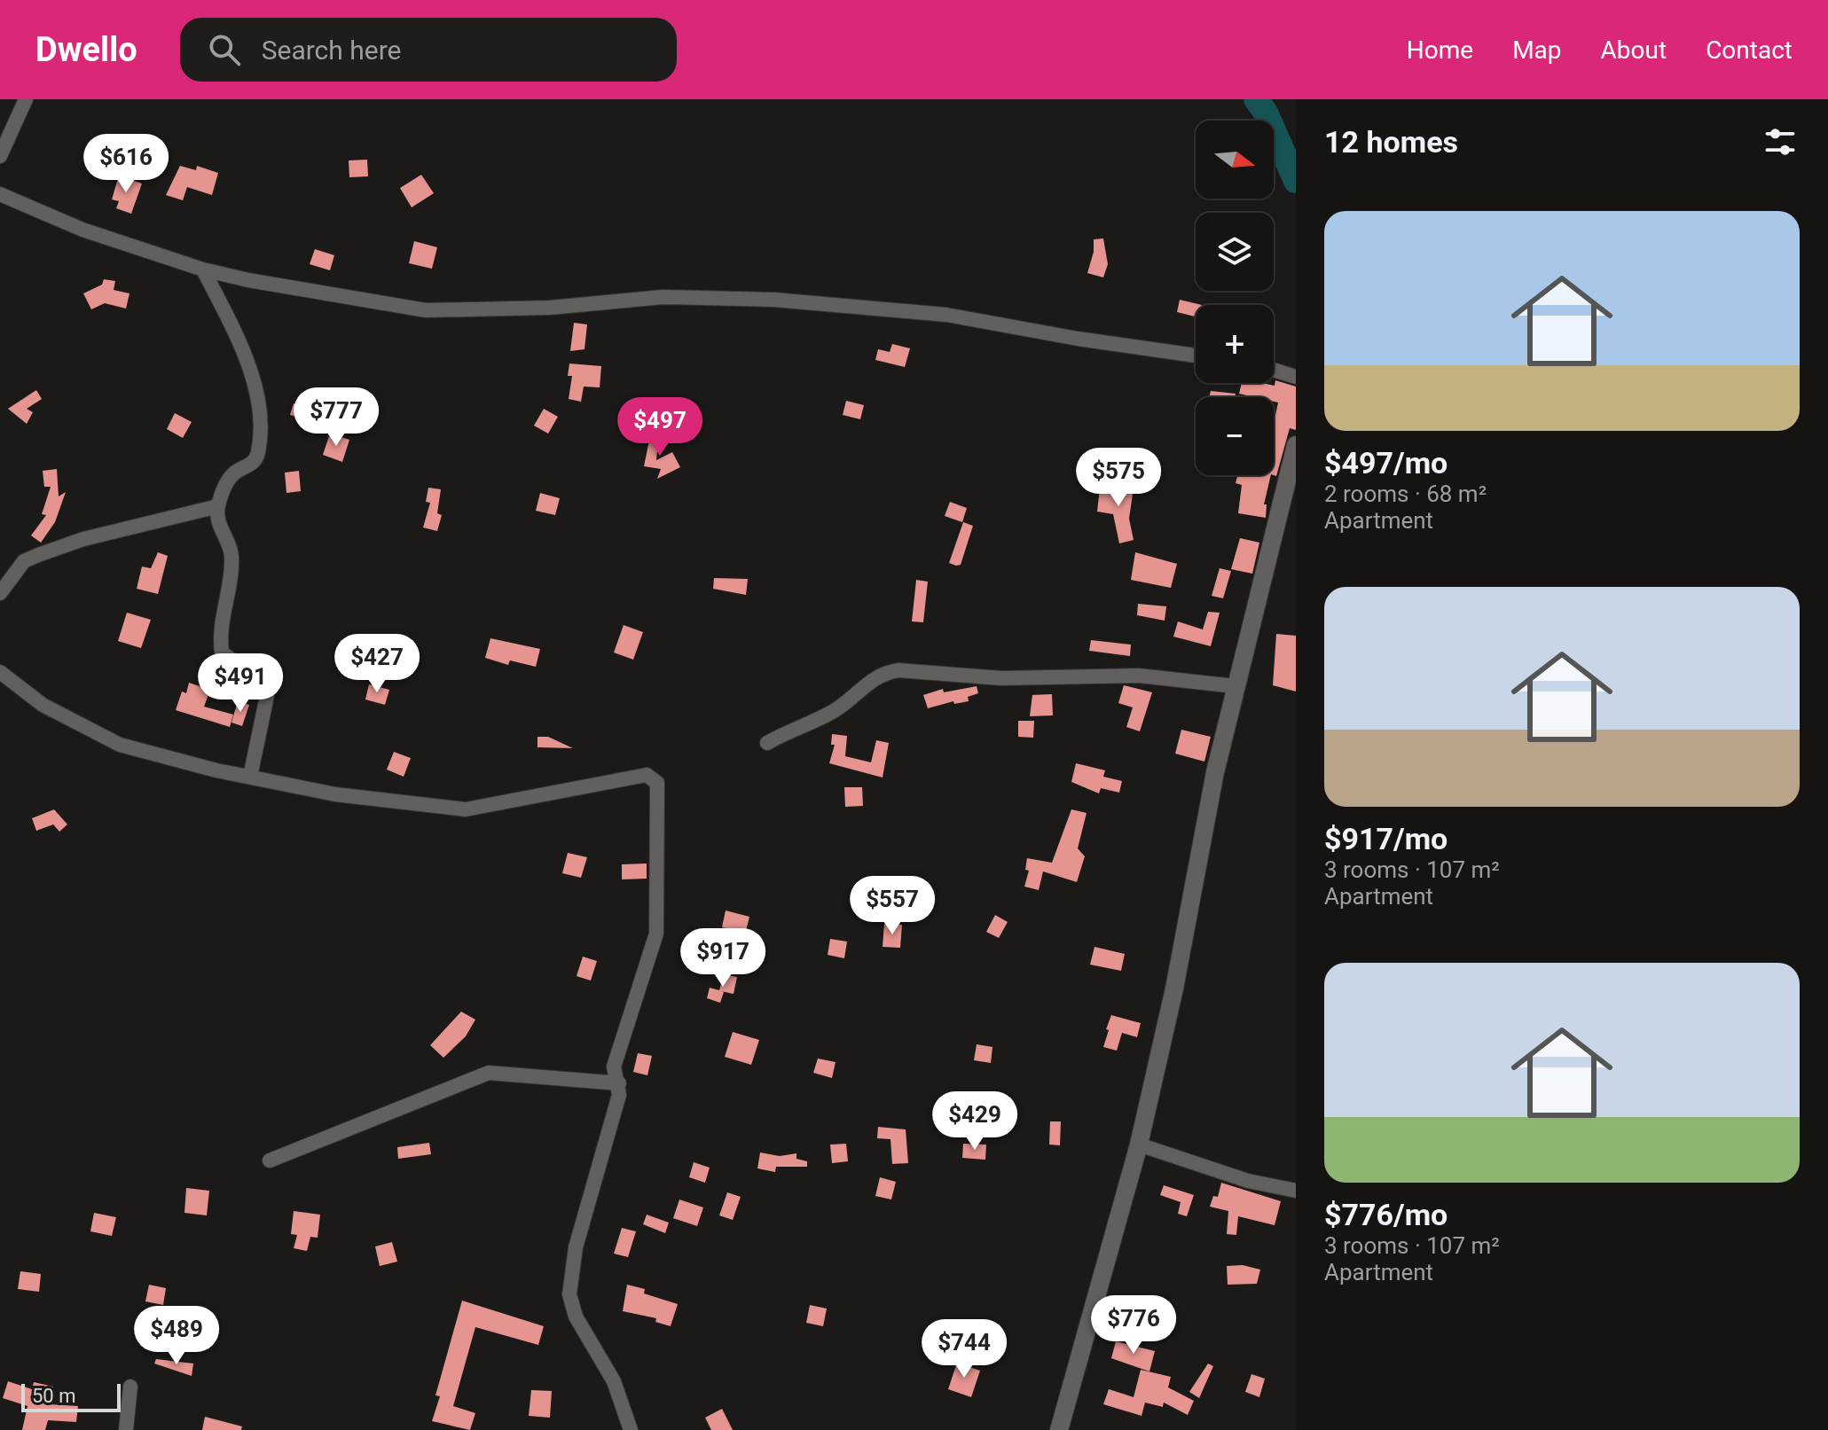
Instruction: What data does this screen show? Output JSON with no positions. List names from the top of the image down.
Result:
{
  "scale_bar": "50 m",
  "north": "right",
  "page": {
    "header": "Dwello",
    "search": "Search here",
    "nav": [
      "Home",
      "Map",
      "About",
      "Contact"
    ],
    "heading": "12 homes",
    "map_buttons": ["+", "−"],
    "price": [
      "$616",
      "$777",
      "$497",
      "$575",
      "$427",
      "$491",
      "$557",
      "$917",
      "$429",
      "$776",
      "$489",
      "$744"
    ],
    "list": [
      {
        "name": "$497/mo",
        "note": "2 rooms · 68 m² · Apartment"
      },
      {
        "name": "$917/mo",
        "note": "3 rooms · 107 m² · Apartment"
      },
      {
        "name": "$776/mo",
        "note": "3 rooms · 107 m² · Apartment"
      }
    ],
    "scale": "50 m"
  }
}
